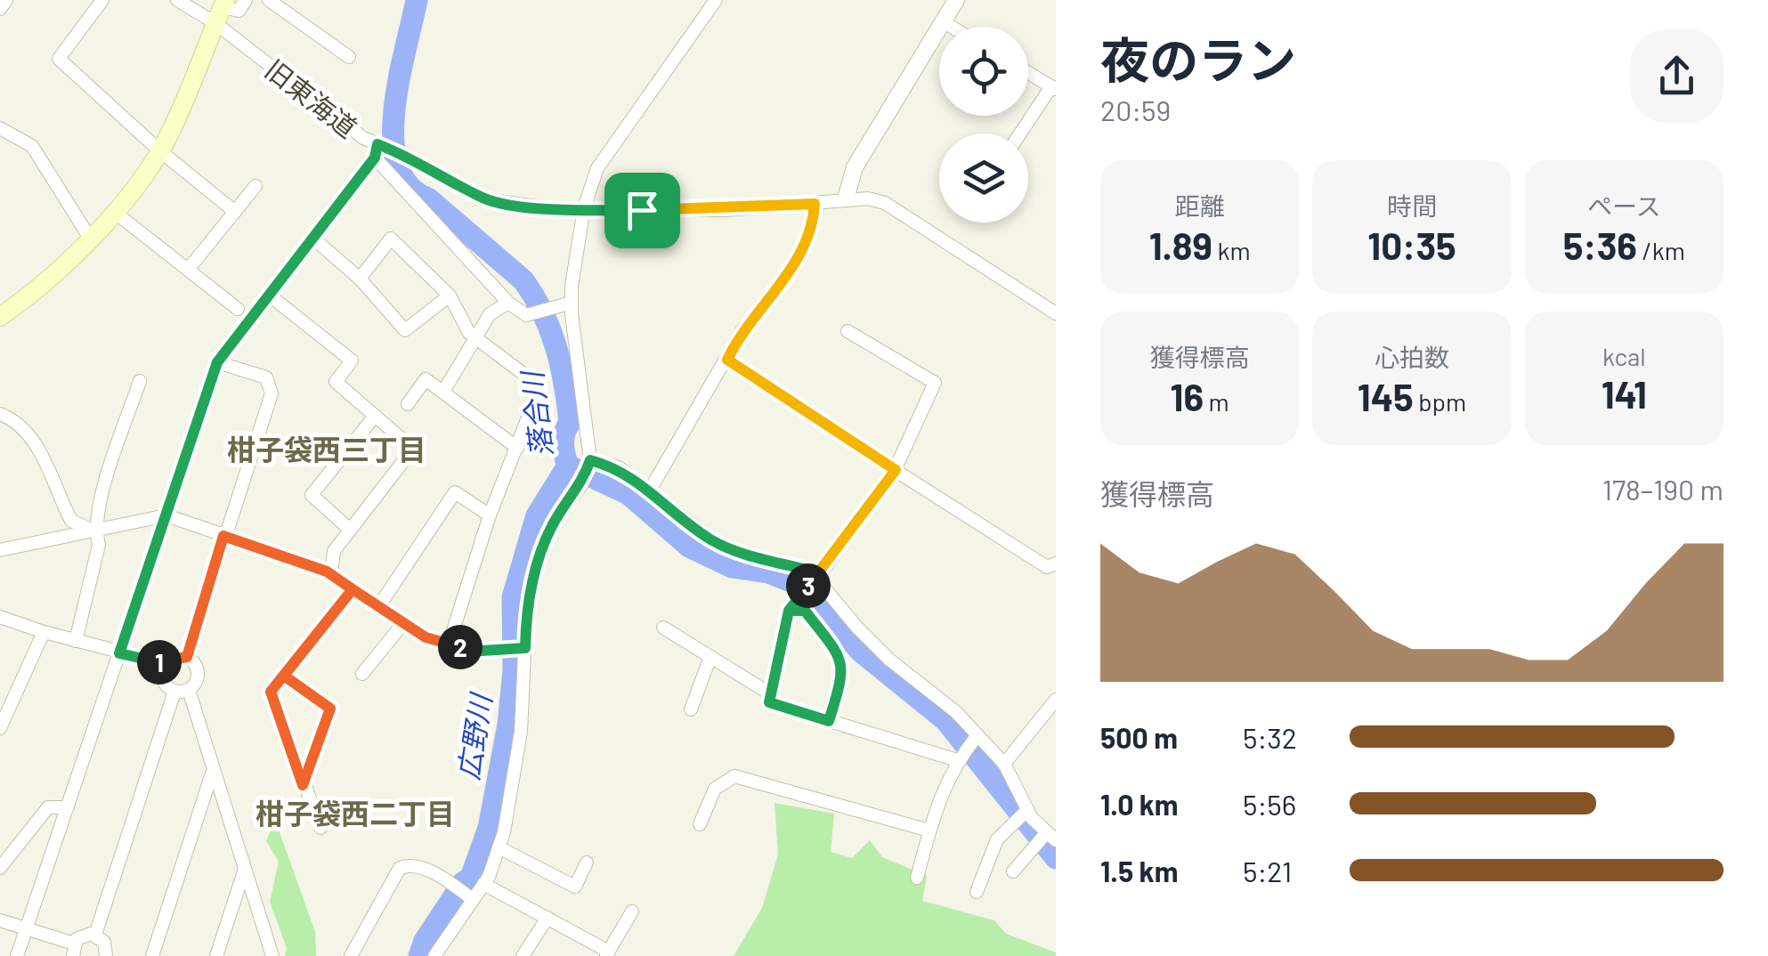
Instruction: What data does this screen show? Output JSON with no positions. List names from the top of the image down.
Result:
{
  "streets": {
    "street": ["旧東海道"]
  },
  "districts": ["柑子袋西三丁目", "柑子袋西二丁目"],
  "water": ["落合川", "広野川"],
  "page": {
    "heading": ["夜のラン", "20:59"],
    "stats": [
      ["距離", "1.89 km"],
      ["時間", "10:35"],
      ["ペース", "5:36 /km"],
      ["獲得標高", "16 m"],
      ["心拍数", "145 bpm"],
      ["kcal", "141"]
    ],
    "chart": ["獲得標高", "178–190 m"],
    "pins": ["3", "2", "1"],
    "list": [
      {
        "name": "500 m",
        "note": "5:32"
      },
      {
        "name": "1.0 km",
        "note": "5:56"
      },
      {
        "name": "1.5 km",
        "note": "5:21"
      }
    ]
  }
}
